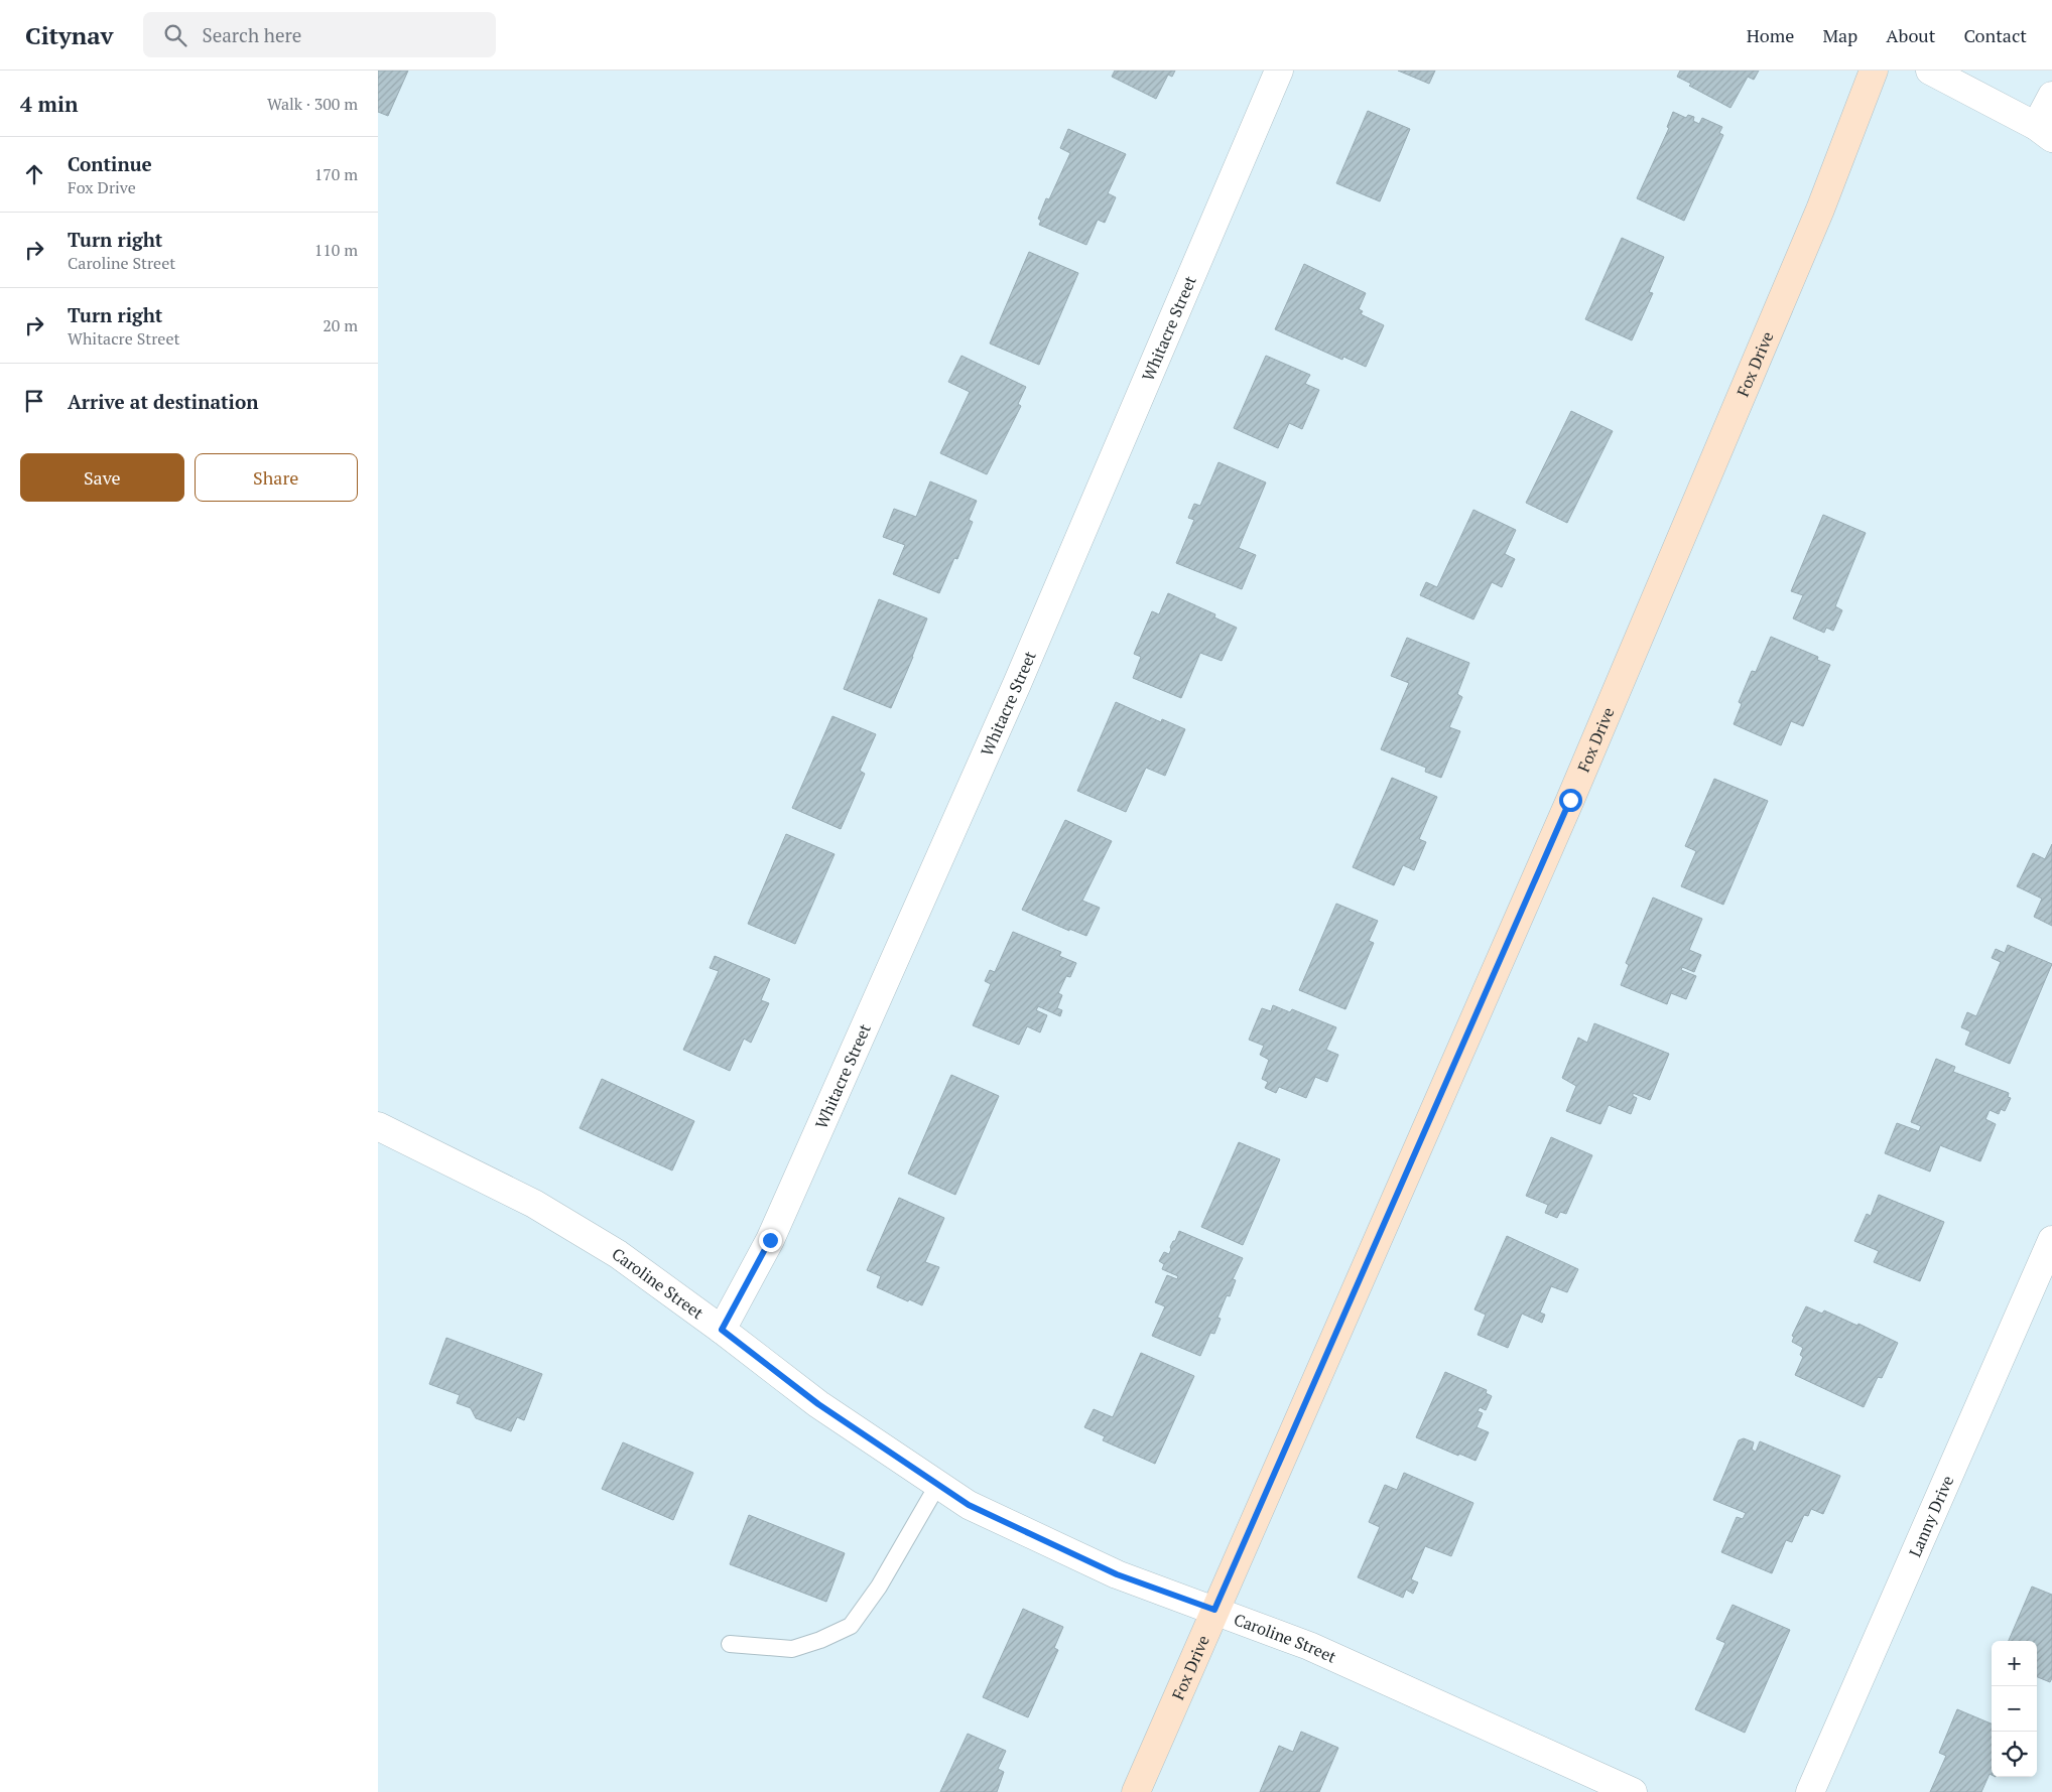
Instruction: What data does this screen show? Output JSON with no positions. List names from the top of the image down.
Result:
{
  "streets": {
    "main road": ["Fox Drive"],
    "street": ["Whitacre Street", "Caroline Street", "Lanny Drive"]
  },
  "crossings": [
    ["Whitacre Street", "Caroline Street"],
    ["Fox Drive", "Caroline Street"]
  ],
  "page": {
    "header": "Citynav",
    "search": "Search here",
    "nav": [
      "Home",
      "Map",
      "About",
      "Contact"
    ],
    "heading": ["4 min", "Walk · 300 m"],
    "list": [
      ["Continue", "Fox Drive", "170 m"],
      ["Turn right", "Caroline Street", "110 m"],
      ["Turn right", "Whitacre Street", "20 m"],
      "Arrive at destination"
    ],
    "buttons": ["Save", "Share"],
    "map_buttons": ["+", "−"]
  }
}
